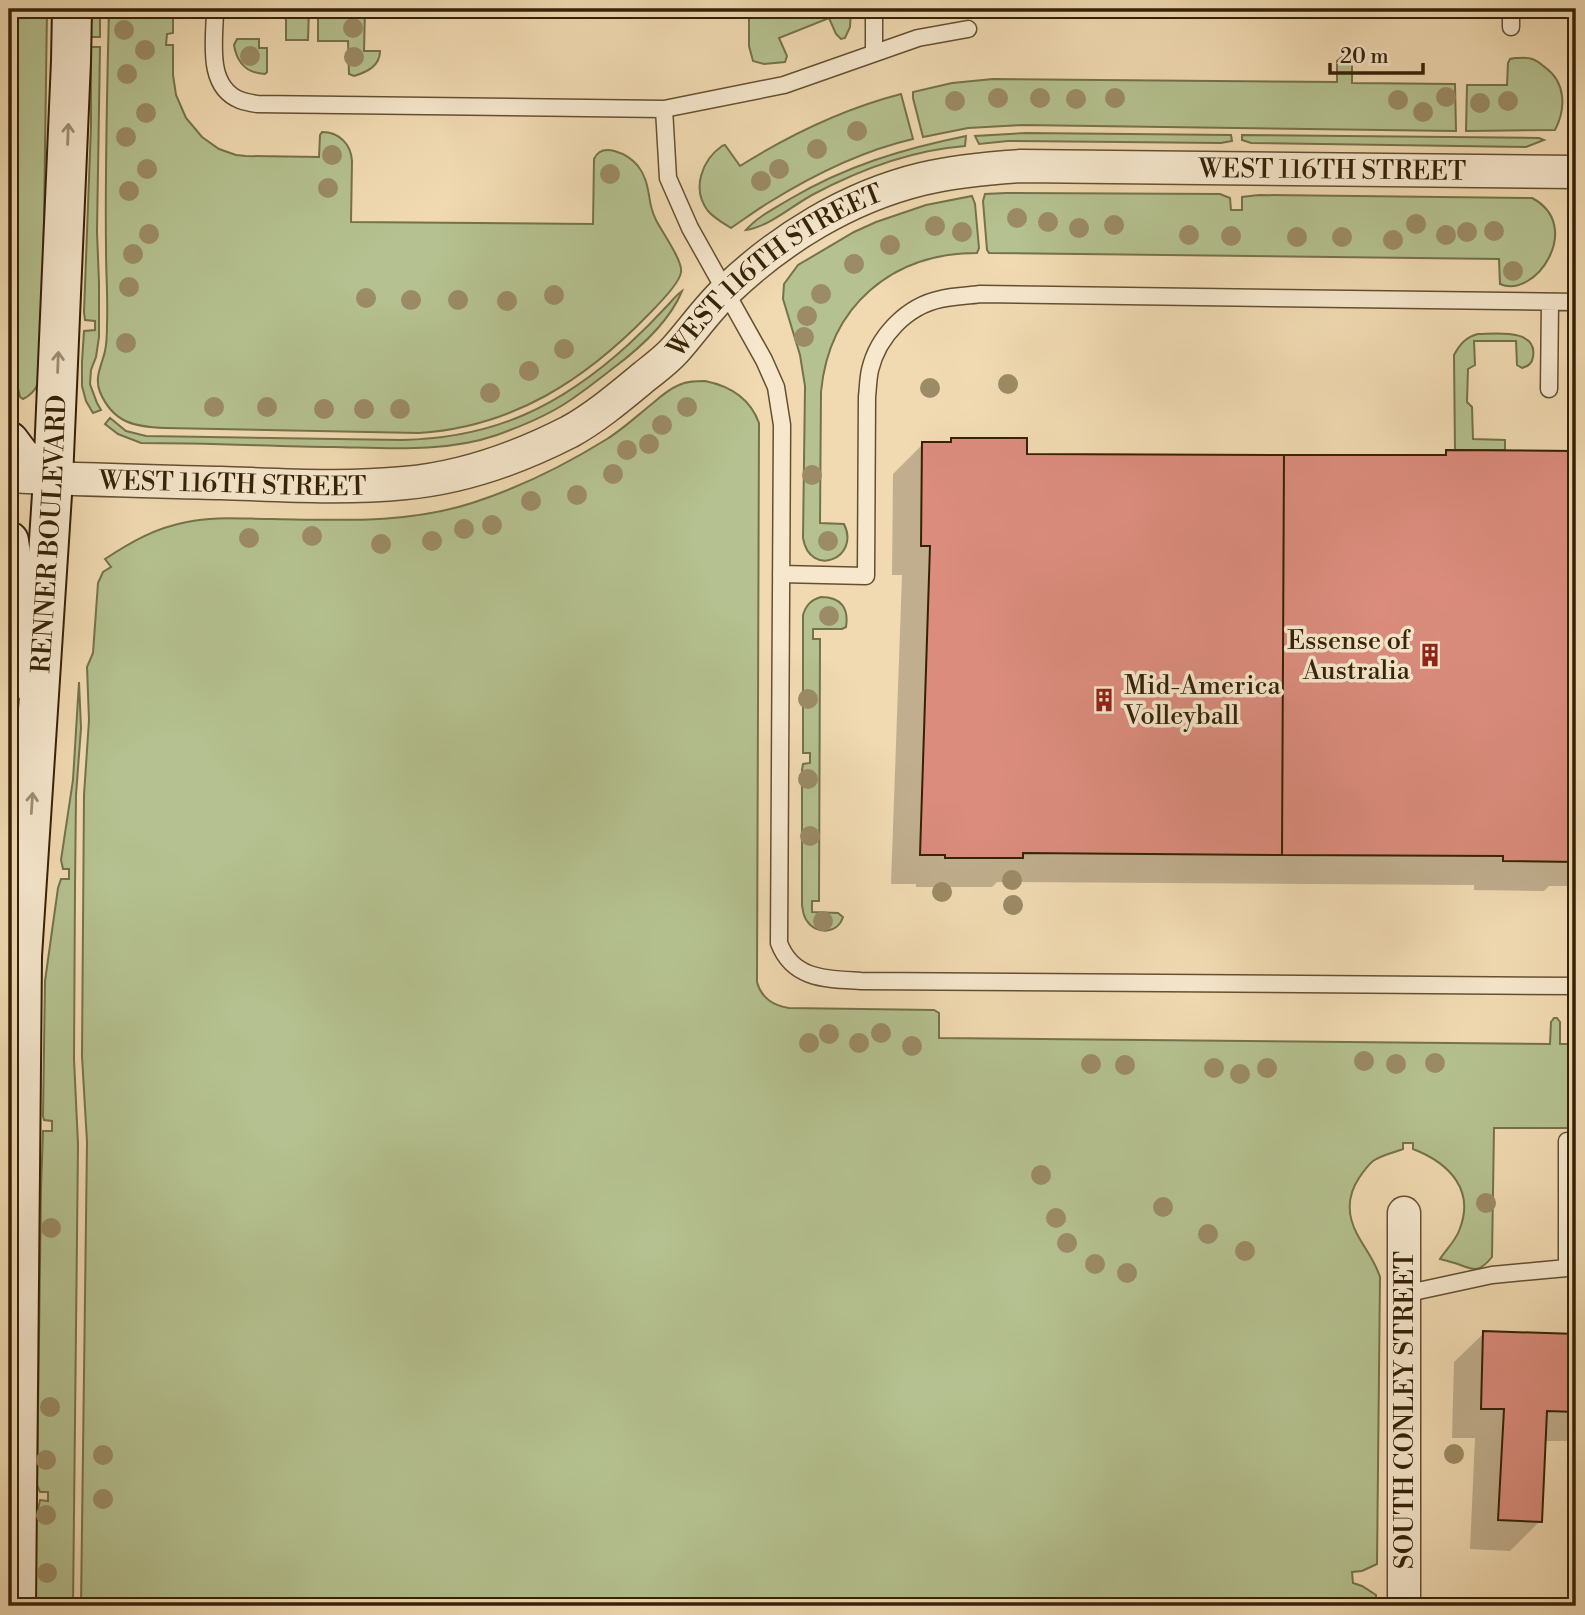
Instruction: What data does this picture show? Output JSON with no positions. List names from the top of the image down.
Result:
{
  "streets": {
    "main road": ["RENNER BOULEVARD"],
    "street": ["WEST 116TH STREET", "SOUTH CONLEY STREET"]
  },
  "crossings": [
    ["WEST 116TH STREET", "RENNER BOULEVARD"]
  ],
  "one_way": ["RENNER BOULEVARD"],
  "places": {
    "building": ["Essense of Australia", "Mid-America Volleyball"]
  },
  "scale_bar": "20 m"
}
